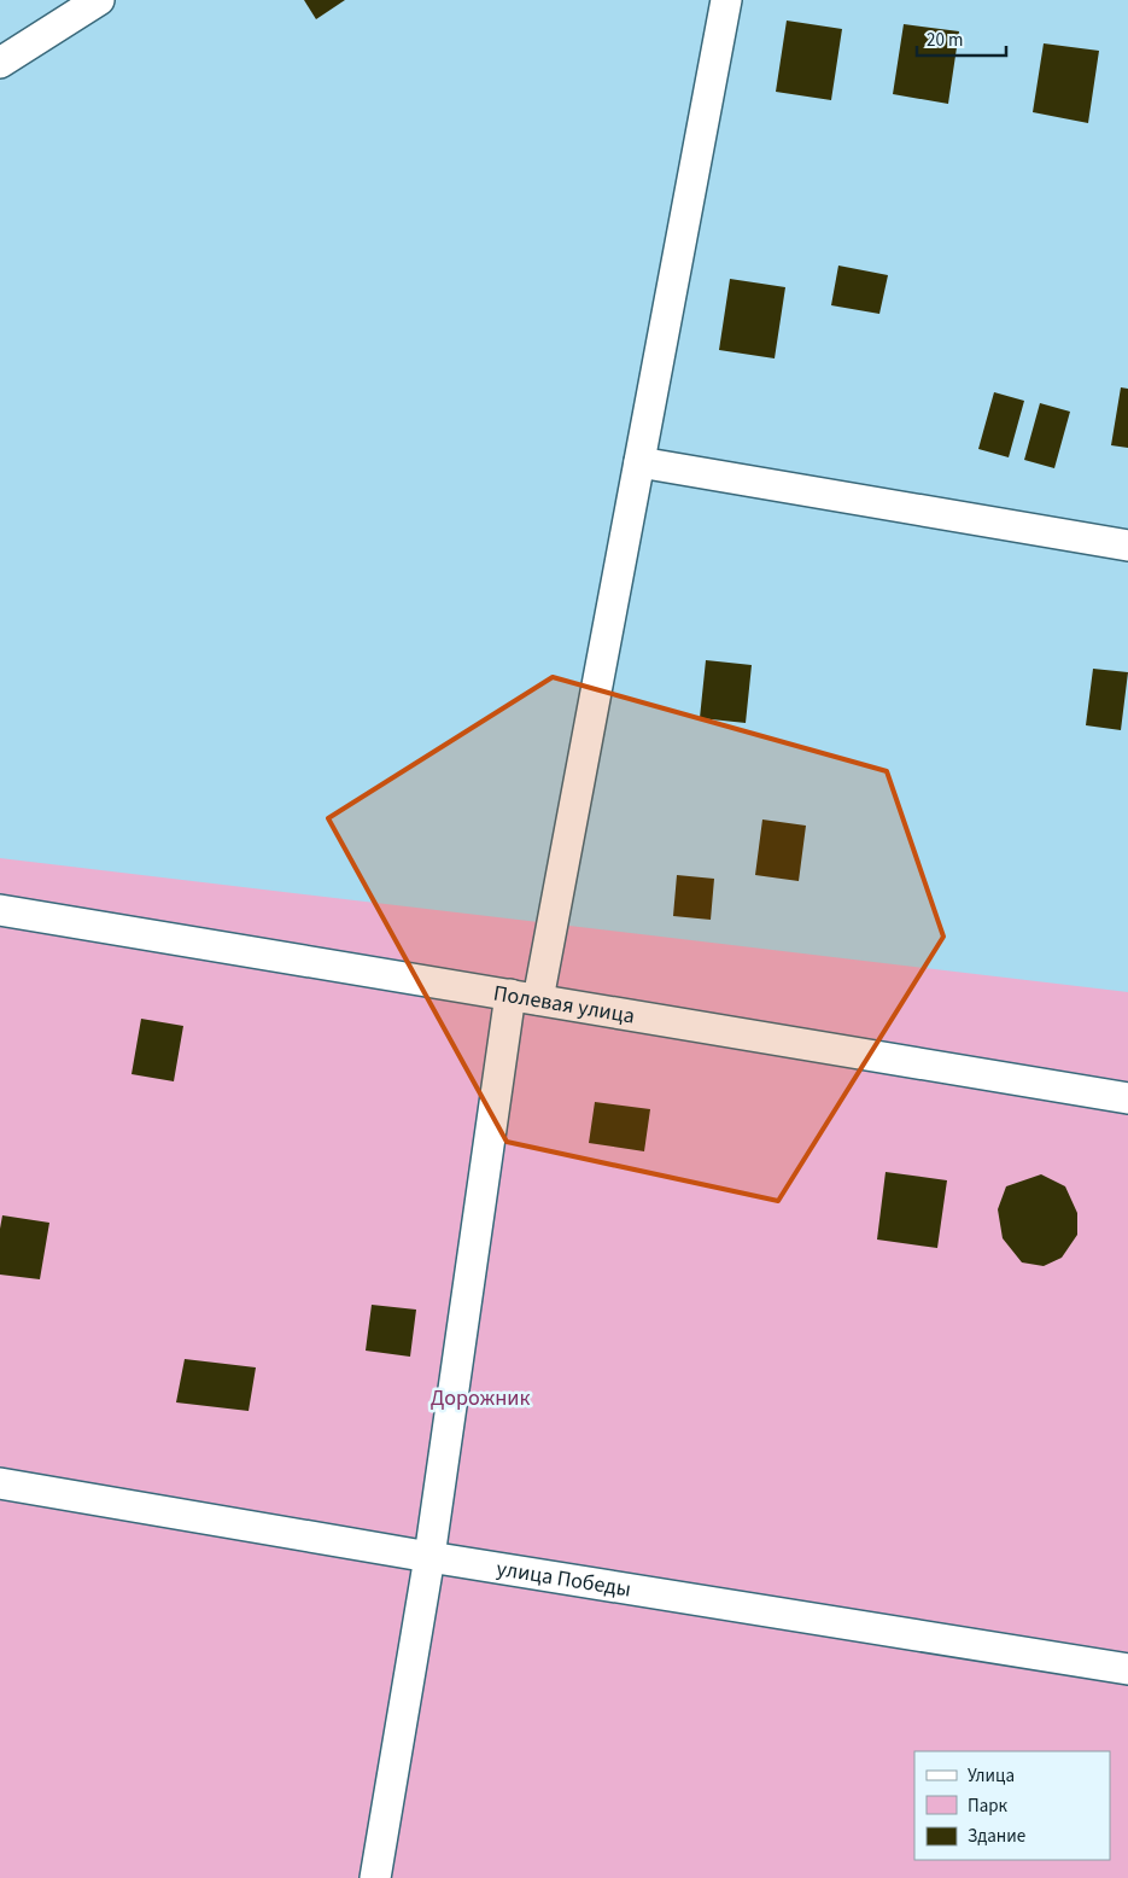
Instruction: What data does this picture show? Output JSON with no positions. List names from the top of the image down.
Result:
{
  "streets": {
    "street": ["Полевая улица", "улица Победы"]
  },
  "parks": ["Дорожник"],
  "legend": ["Улица", "Парк", "Здание"],
  "scale_bar": "20 m"
}
